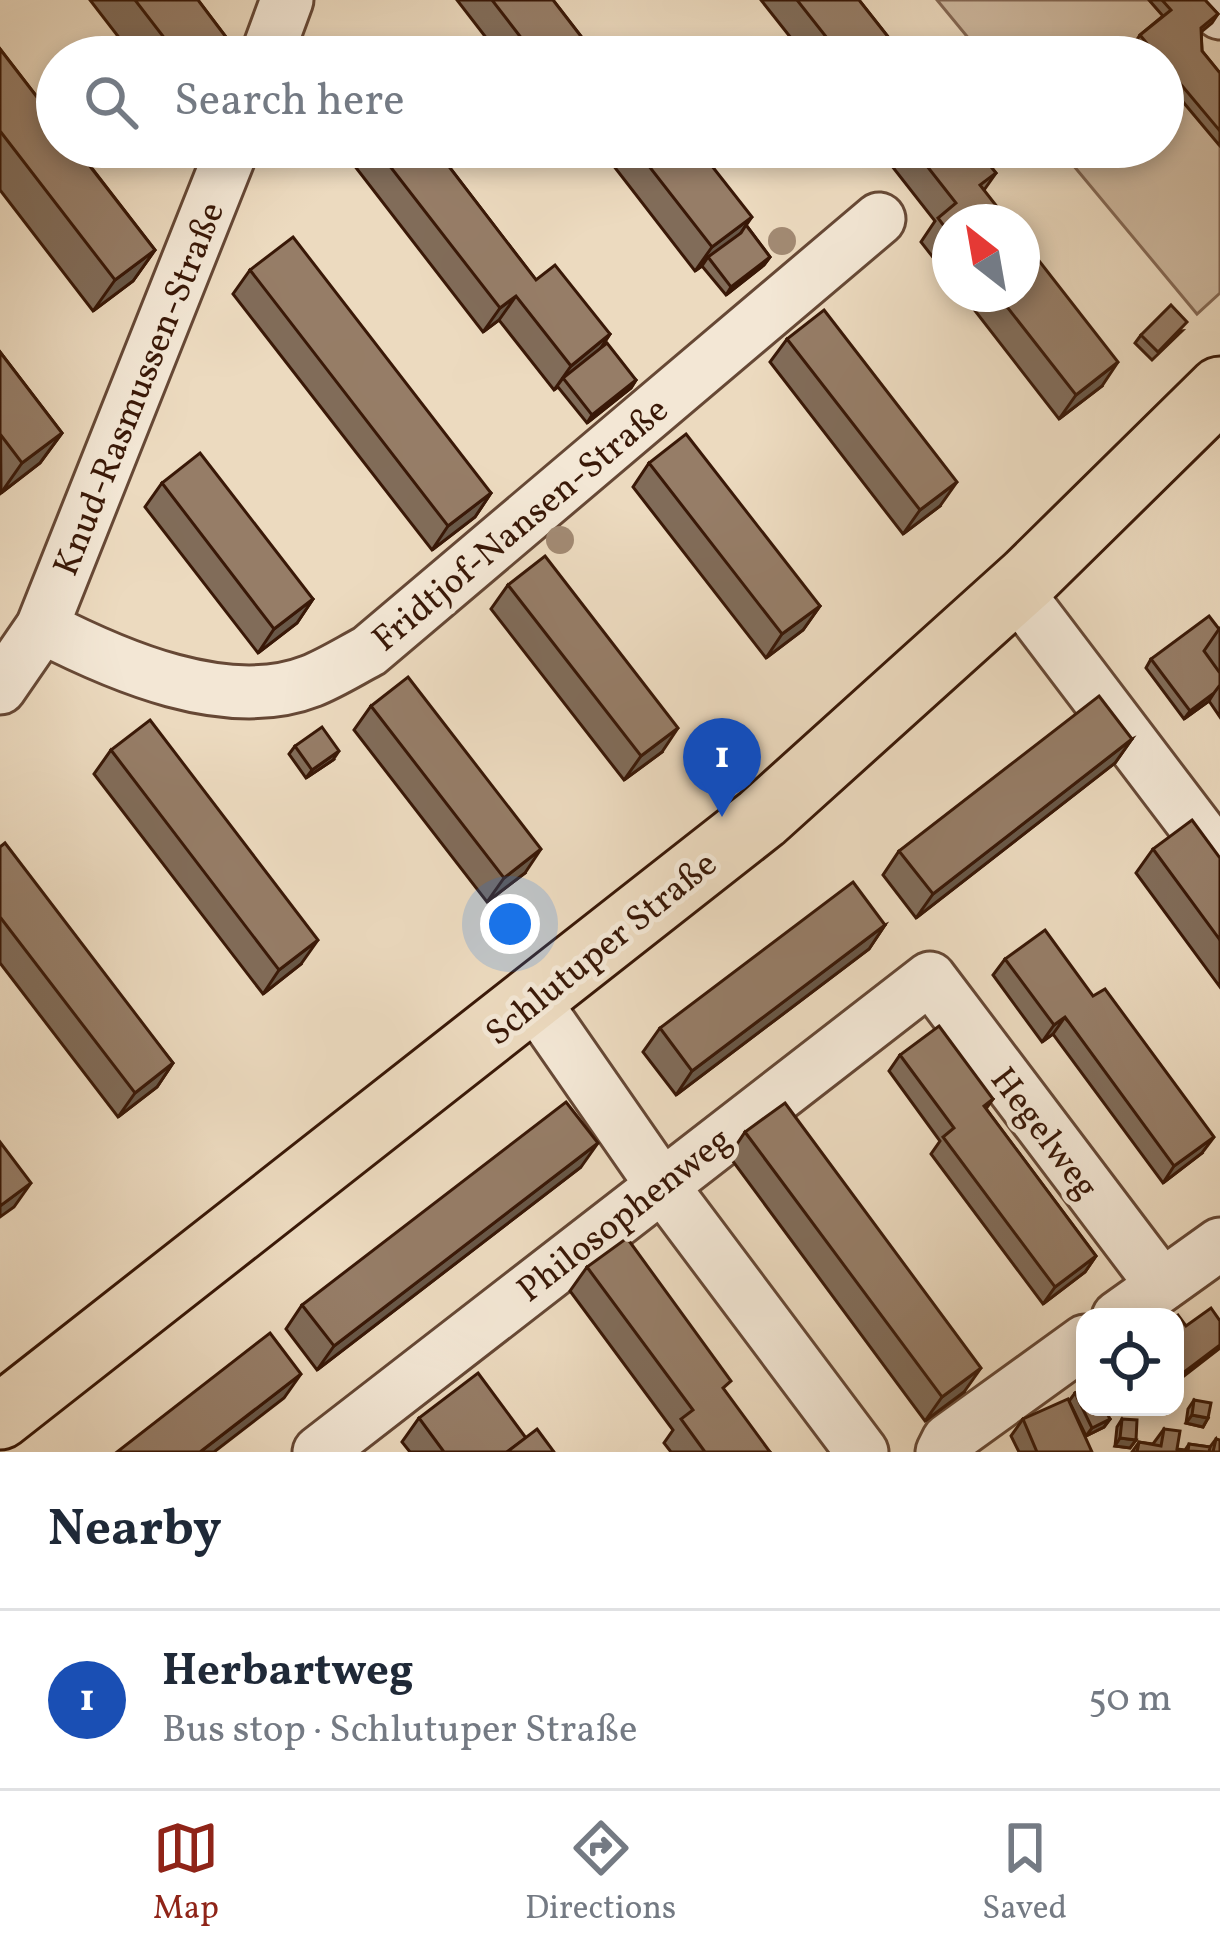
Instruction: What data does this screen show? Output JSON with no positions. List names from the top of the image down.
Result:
{
  "streets": {
    "main road": ["Schlutuper Straße"],
    "street": [
      "Knud-Rasmussen-Straße",
      "Fridtjof-Nansen-Straße",
      "Hegelweg",
      "Philosophenweg"
    ]
  },
  "crossings": [
    ["Knud-Rasmussen-Straße", "Fridtjof-Nansen-Straße"],
    ["Hegelweg", "Philosophenweg"]
  ],
  "north": "top left",
  "page": {
    "search": "Search here",
    "pins": "1",
    "heading": "Nearby",
    "list": [
      {
        "mark": "1",
        "name": "Herbartweg",
        "note": "Bus stop · Schlutuper Straße",
        "value": "50 m"
      }
    ],
    "nav": ["Map", "Directions", "Saved"]
  }
}
